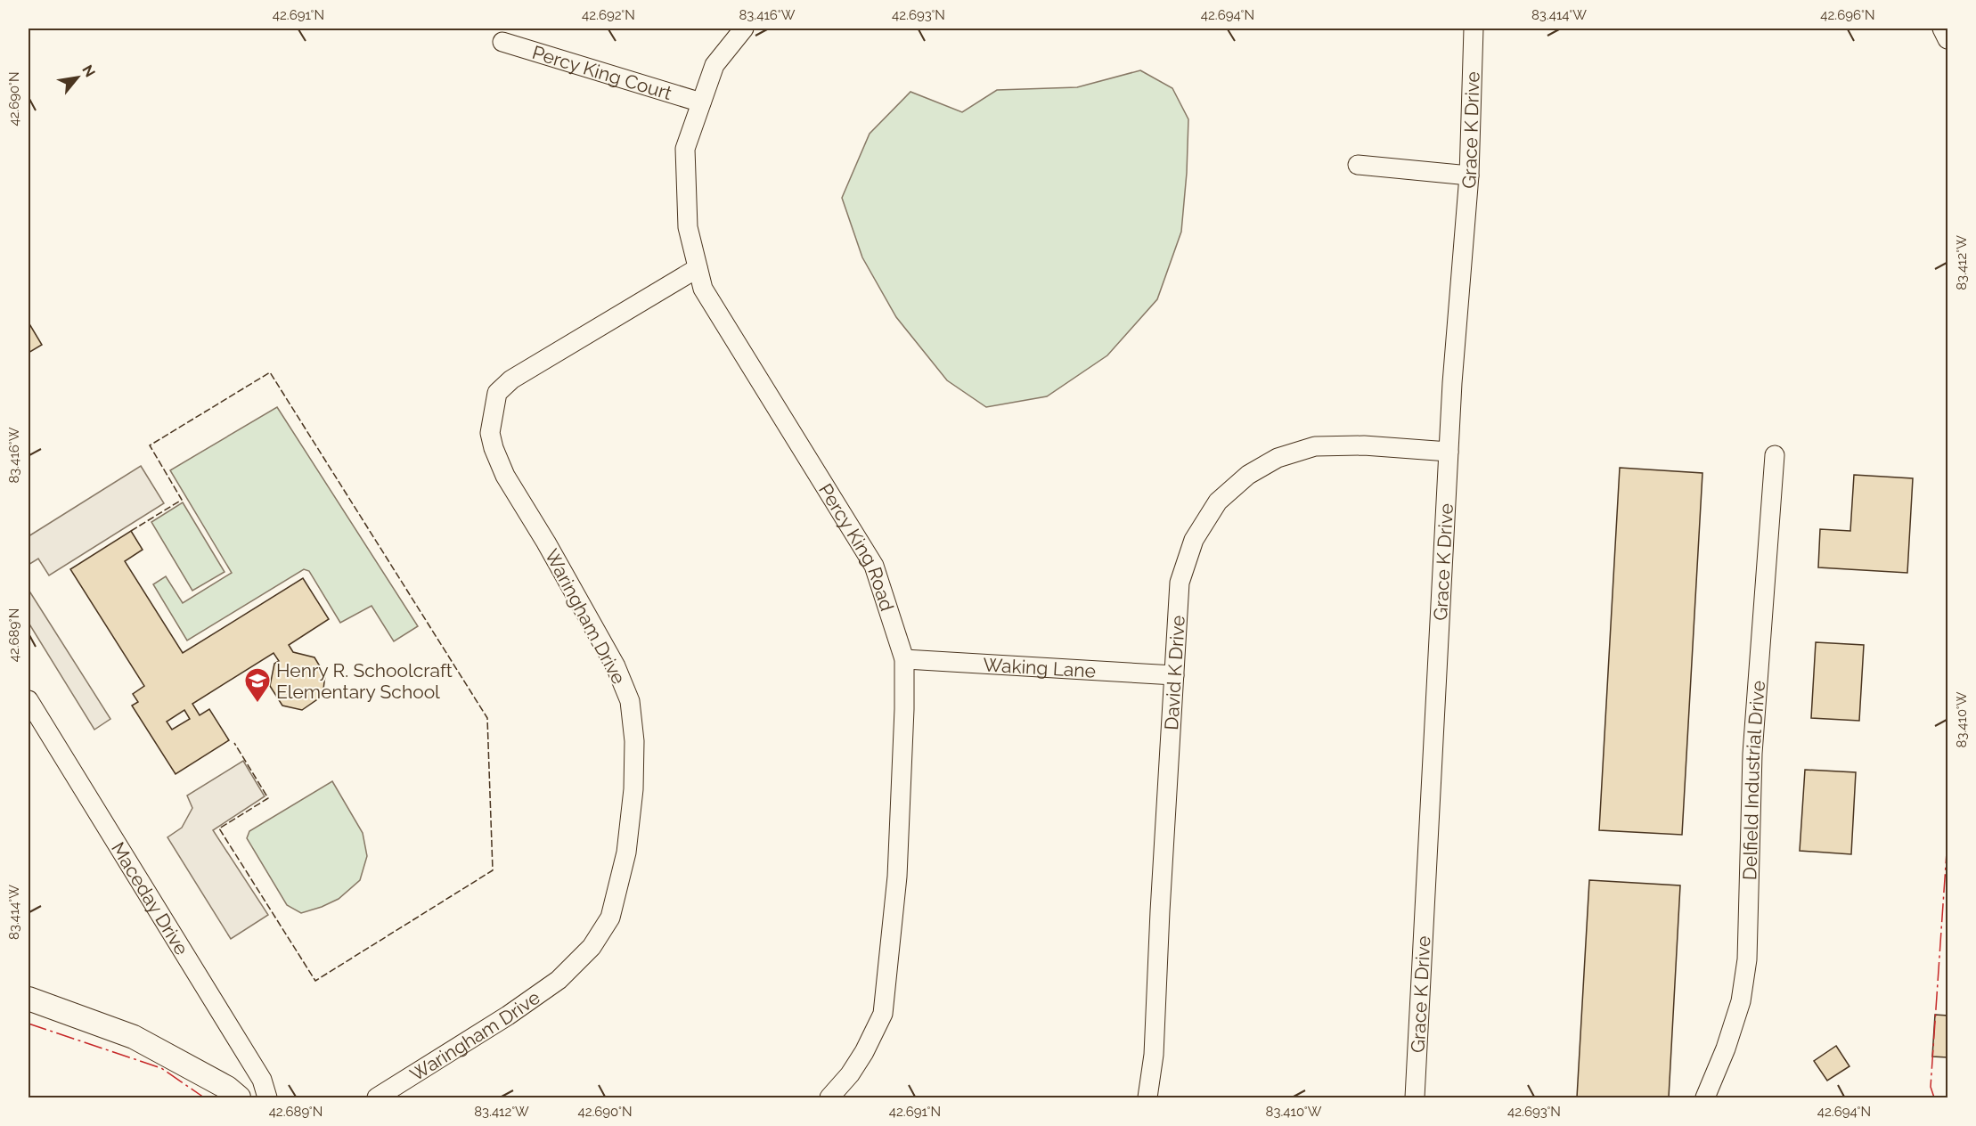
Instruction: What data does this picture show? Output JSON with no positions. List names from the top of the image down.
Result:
{
  "streets": {
    "street": [
      "Percy King Court",
      "Grace K Drive",
      "Percy King Road",
      "Waringham Drive",
      "Waking Lane",
      "David K Drive",
      "Delfield Industrial Drive",
      "Maceday Drive"
    ]
  },
  "crossings": [
    ["Percy King Court", "Percy King Road"],
    ["Grace K Drive", "David K Drive"],
    ["Percy King Road", "Waringham Drive"],
    ["Percy King Road", "Waking Lane"],
    ["Waking Lane", "David K Drive"]
  ],
  "places": {
    "school or university": ["Henry R. Schoolcraft Elementary School"]
  },
  "north": "top right",
  "coordinates": [
    "42.691°N",
    "42.692°N",
    "83.416°W",
    "42.693°N",
    "42.694°N",
    "83.414°W",
    "42.696°N",
    "42.690°N",
    "83.412°W",
    "42.689°N",
    "83.410°W"
  ]
}
